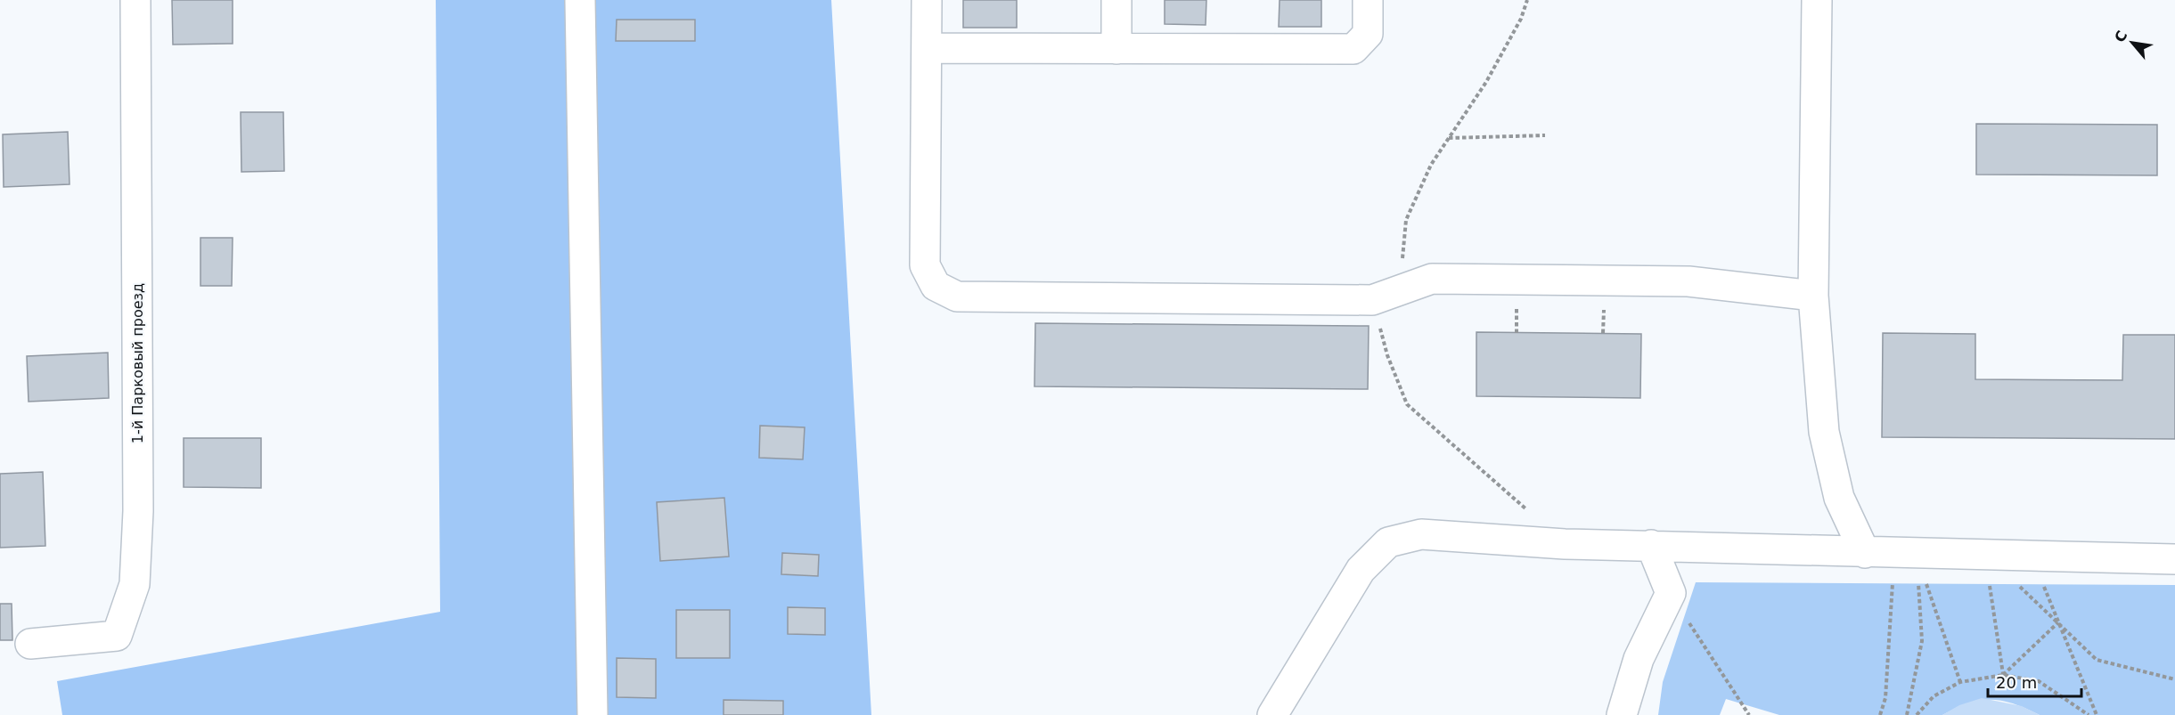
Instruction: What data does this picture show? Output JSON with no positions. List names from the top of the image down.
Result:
{
  "streets": {
    "street": ["1-й Парковый проезд"]
  },
  "scale_bar": "20 m",
  "north": "top left"
}
